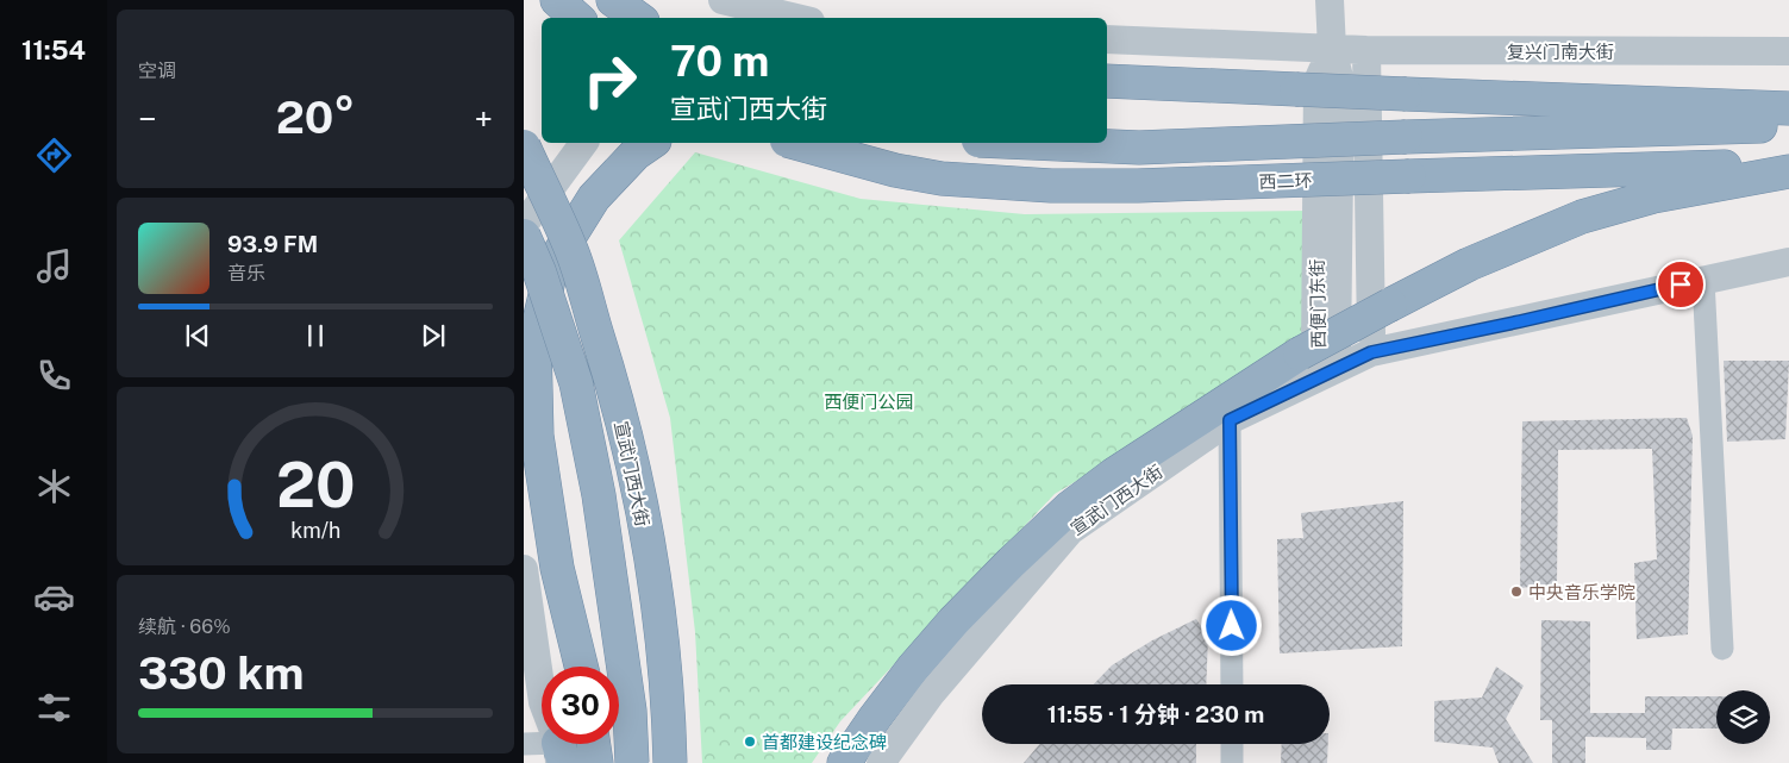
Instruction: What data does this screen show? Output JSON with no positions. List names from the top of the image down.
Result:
{
  "streets": {
    "highway": ["西二环", "宣武门西大街"],
    "street": ["复兴门南大街", "西便门东街"]
  },
  "crossings": [
    ["复兴门南大街", "西便门东街"],
    ["西便门东街", "宣武门西大街"]
  ],
  "parks": ["西便门公园"],
  "places": ["中央音乐学院", "首都建设纪念碑"],
  "page": {
    "tabs": "11:54",
    "tile": [
      "空调",
      ["续航 · 66%", "330 km"]
    ],
    "turn": ["70 m", "宣武门西大街"],
    "heat": ["−", "20°", "+"],
    "song": ["93.9 FM", "音乐"],
    "limit": "30",
    "trip": "11:55 · 1 分钟 · 230 m",
    "gauge": ["20", "km/h"]
  }
}
